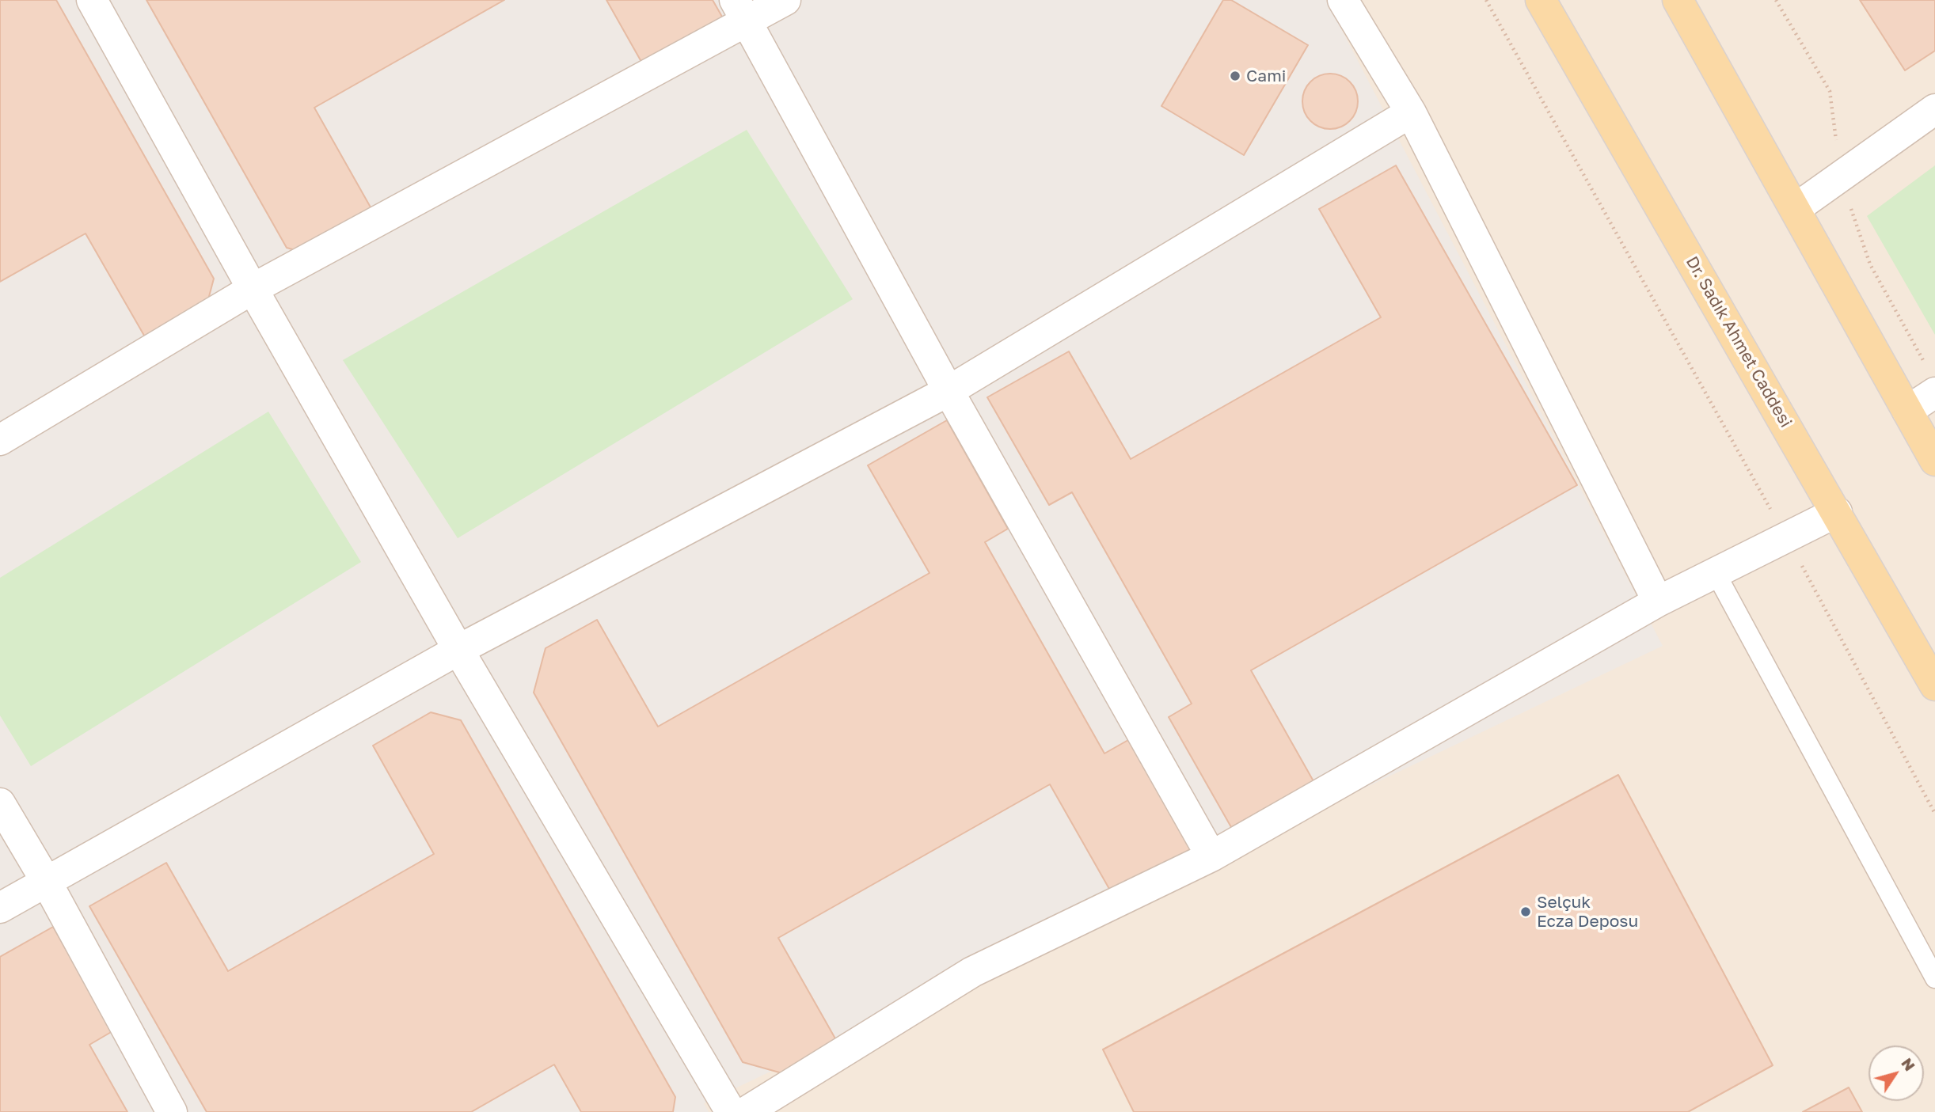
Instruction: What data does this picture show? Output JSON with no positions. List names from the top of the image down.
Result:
{
  "streets": {
    "main road": ["Dr. Sadık Ahmet Caddesi"]
  },
  "places": ["Cami", "Selçuk Ecza Deposu"],
  "north": "top right"
}
